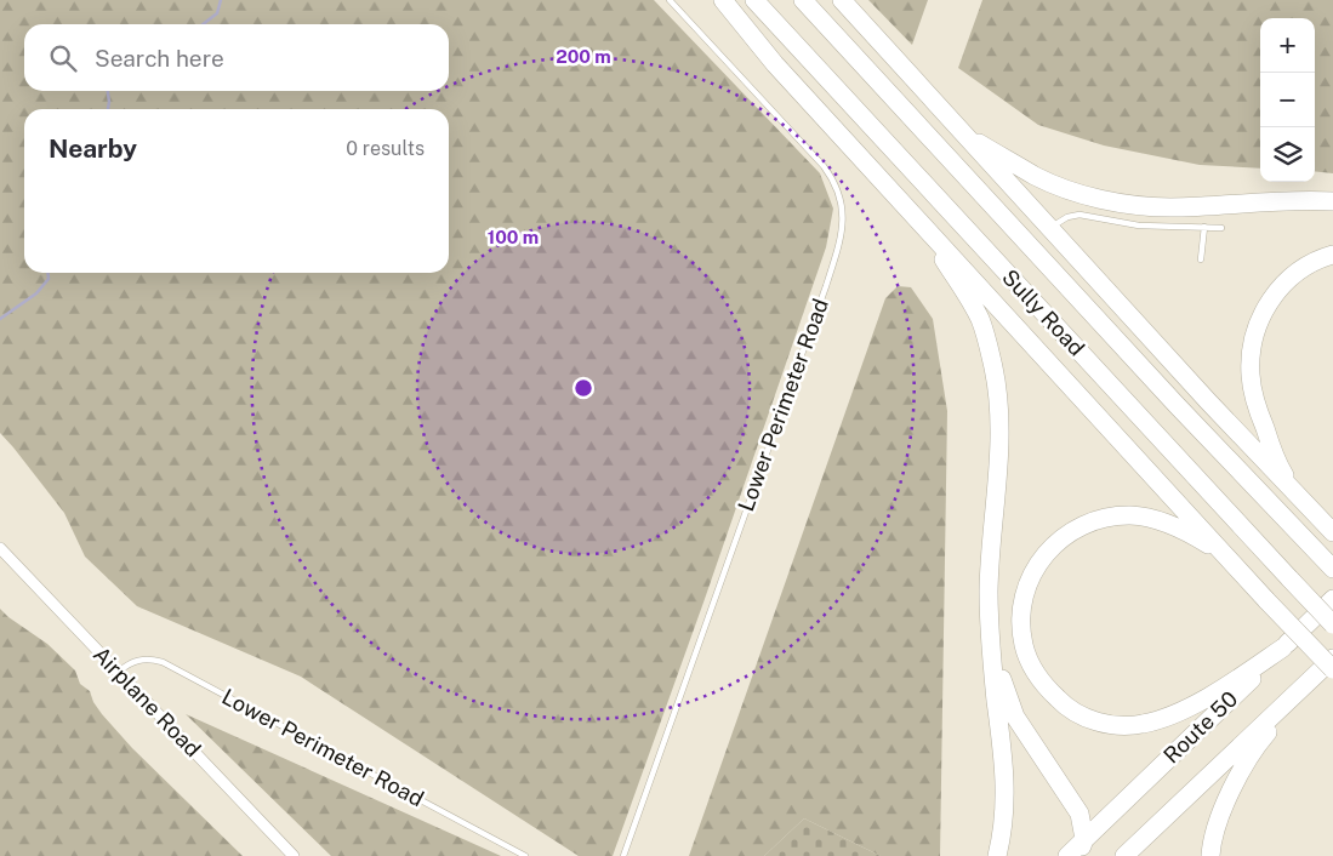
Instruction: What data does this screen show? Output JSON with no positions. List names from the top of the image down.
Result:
{
  "streets": {
    "highway": ["Sully Road", "Route 50"],
    "street": ["Airplane Road"],
    "lane": ["Lower Perimeter Road"]
  },
  "crossings": [
    ["Lower Perimeter Road", "Airplane Road"]
  ],
  "page": {
    "map_buttons": ["+", "−"],
    "search": "Search here",
    "heading": ["Nearby", "0 results"]
  },
  "rings": ["200 m", "100 m"]
}
